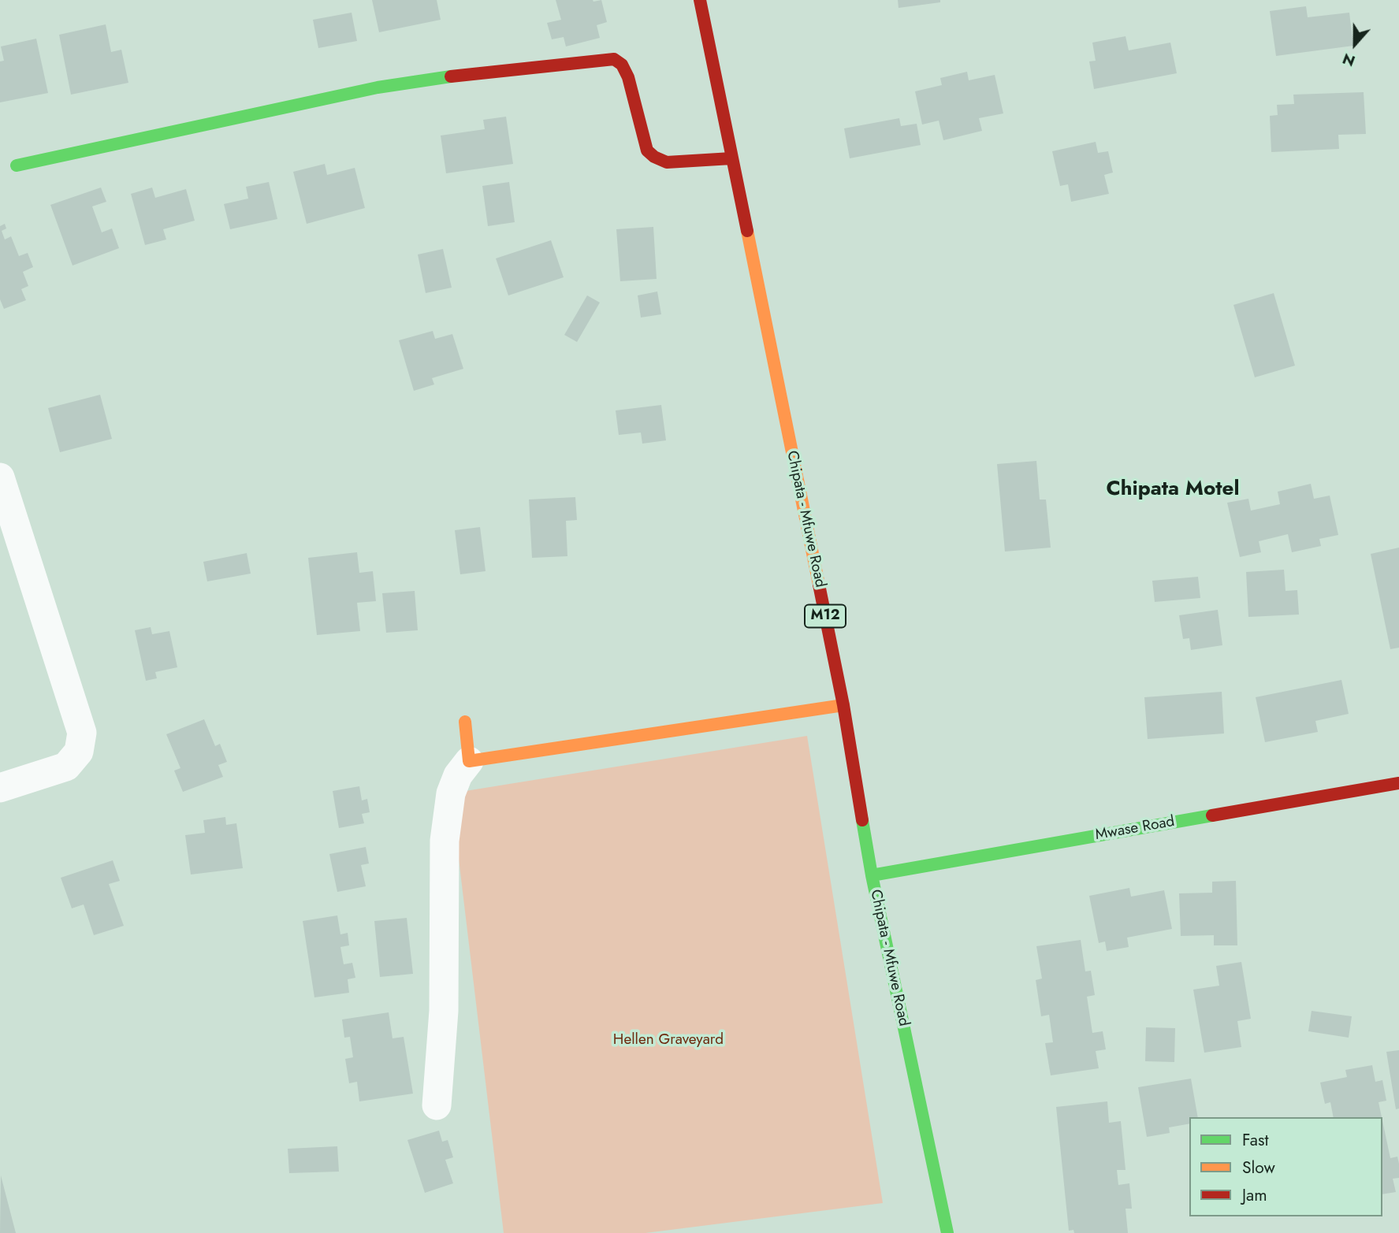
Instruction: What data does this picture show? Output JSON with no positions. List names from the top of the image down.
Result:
{
  "streets": {
    "street": ["Chipata - Mfuwe Road", "M12", "Mwase Road"]
  },
  "crossings": [
    ["Chipata - Mfuwe Road", "Mwase Road"]
  ],
  "districts": ["Chipata Motel"],
  "parks": ["Hellen Graveyard"],
  "legend": ["Fast", "Slow", "Jam"],
  "north": "bottom"
}
